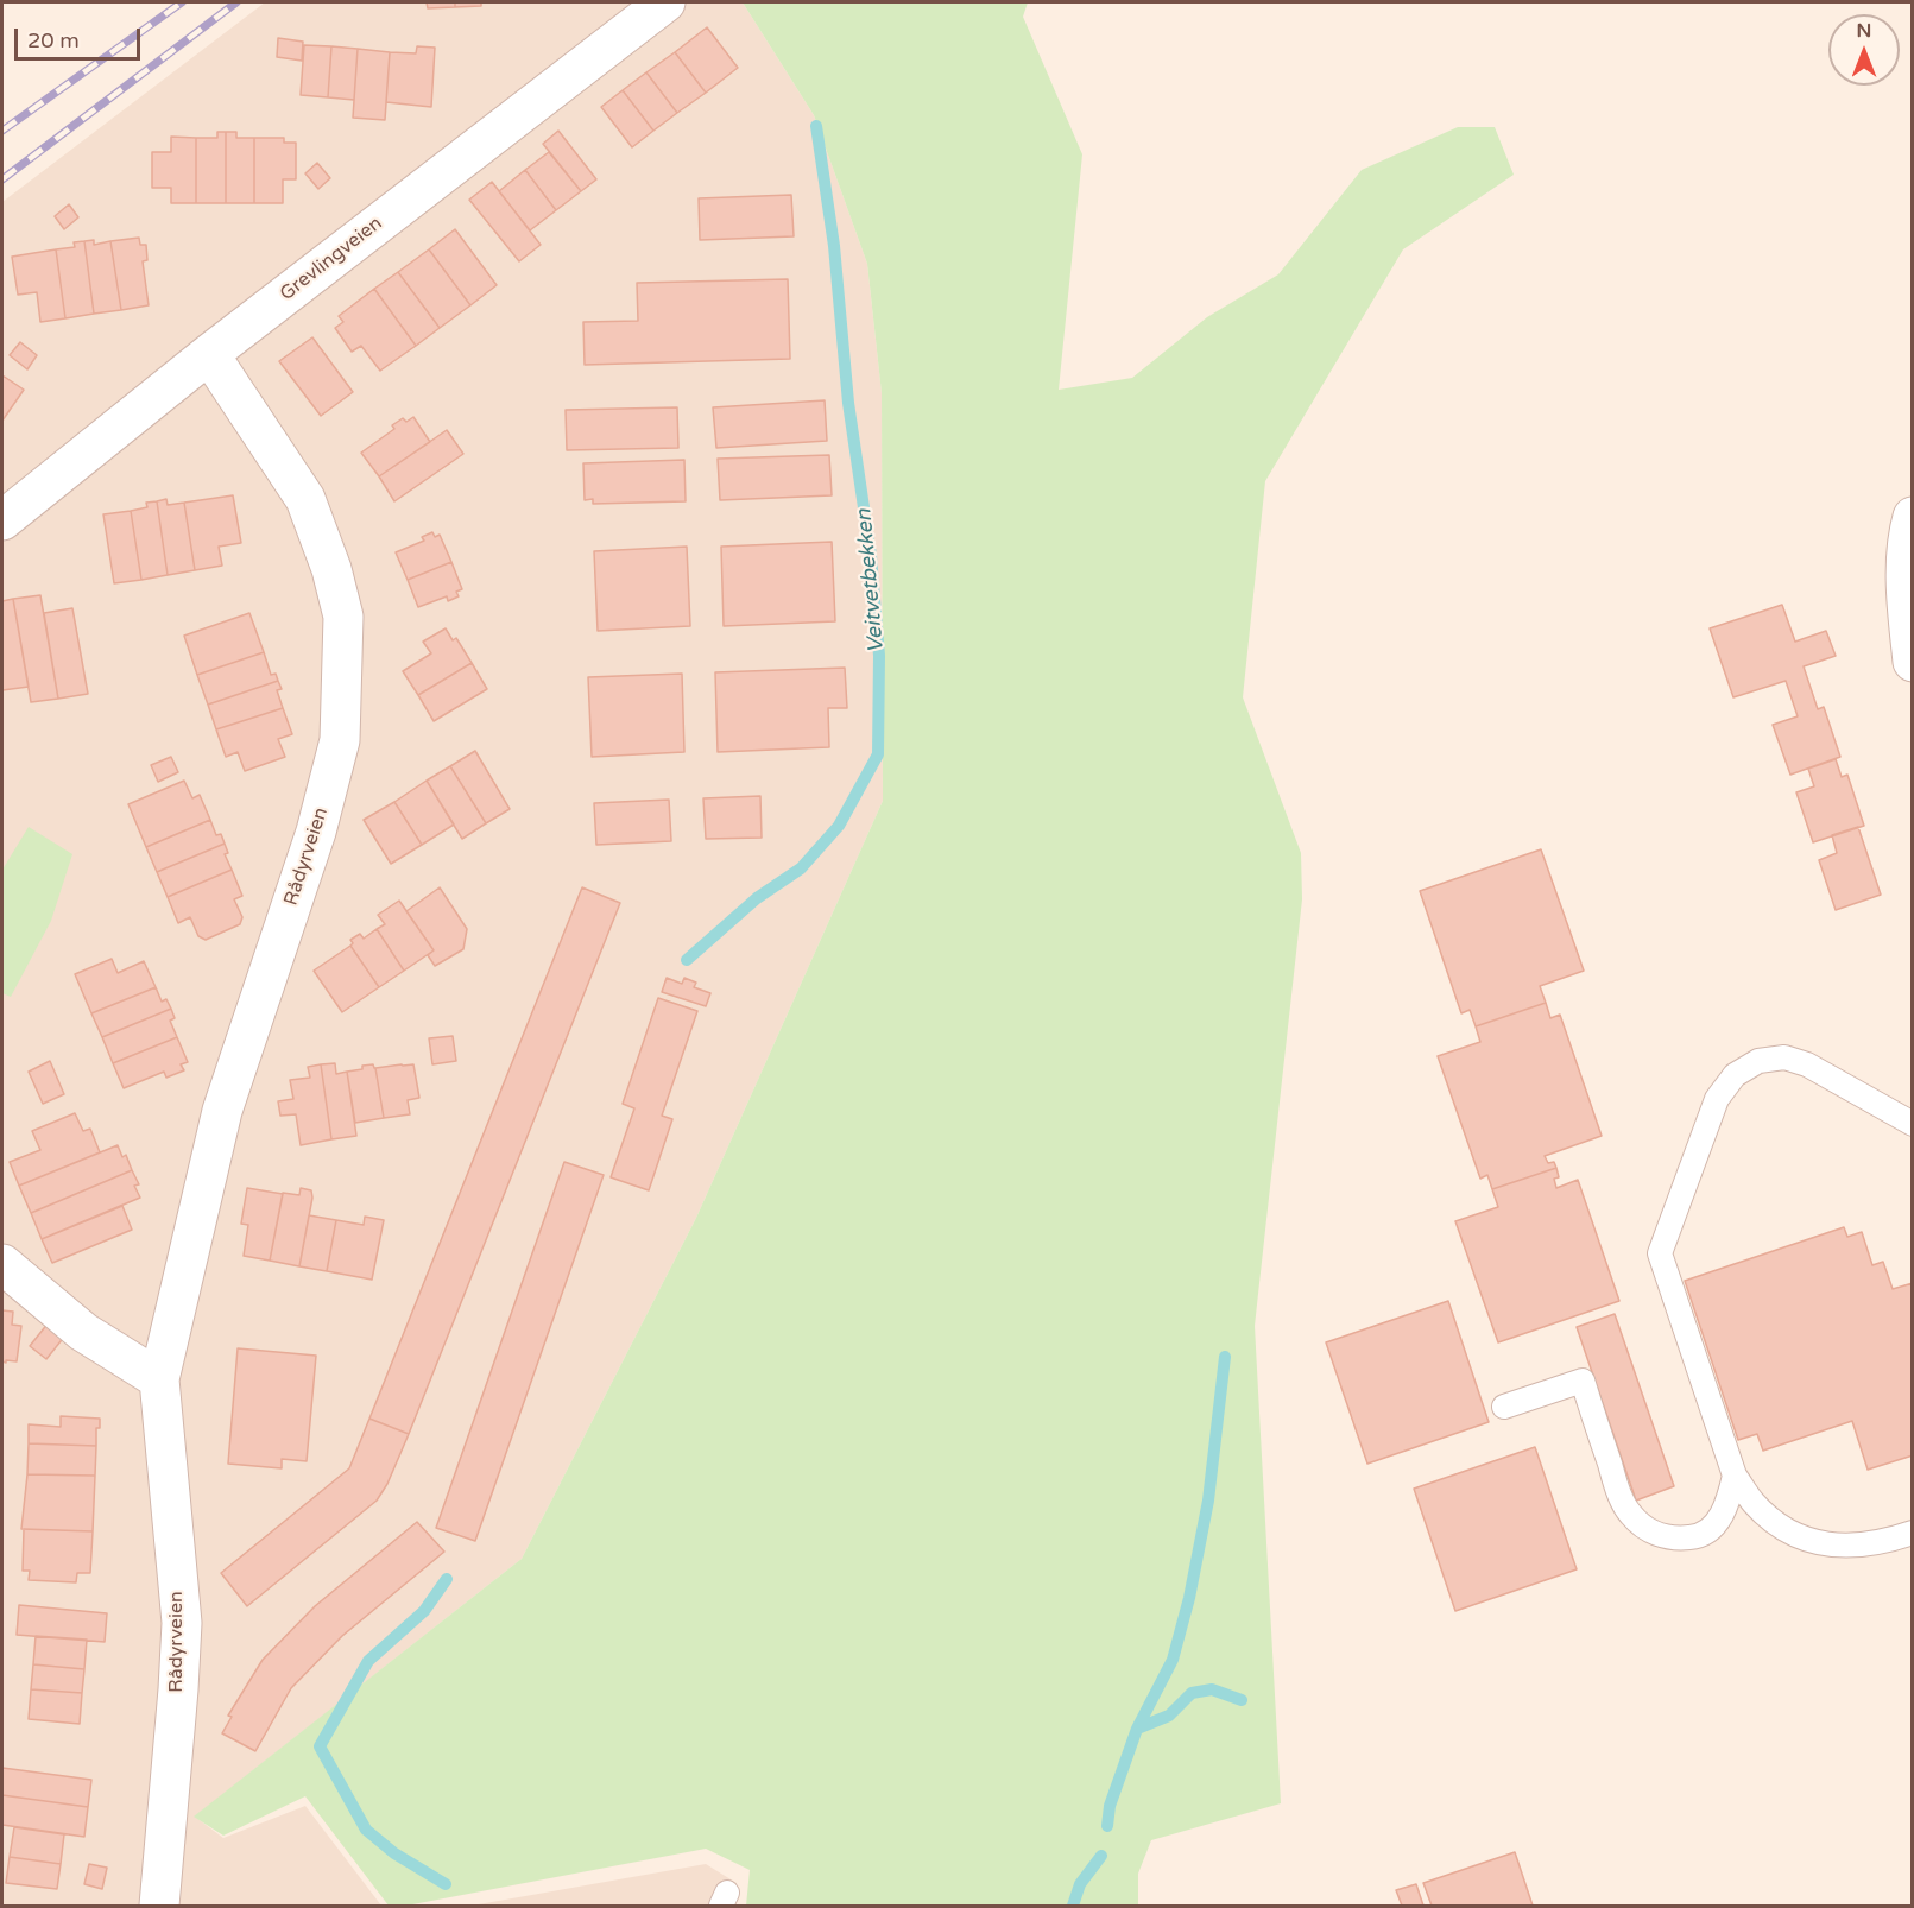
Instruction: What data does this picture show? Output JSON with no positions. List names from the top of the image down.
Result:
{
  "streets": {
    "street": ["Grevlingveien", "Rådyrveien"]
  },
  "crossings": [
    ["Grevlingveien", "Rådyrveien"]
  ],
  "water": ["Veitvetbekken"],
  "scale_bar": "20 m",
  "north": "top"
}
